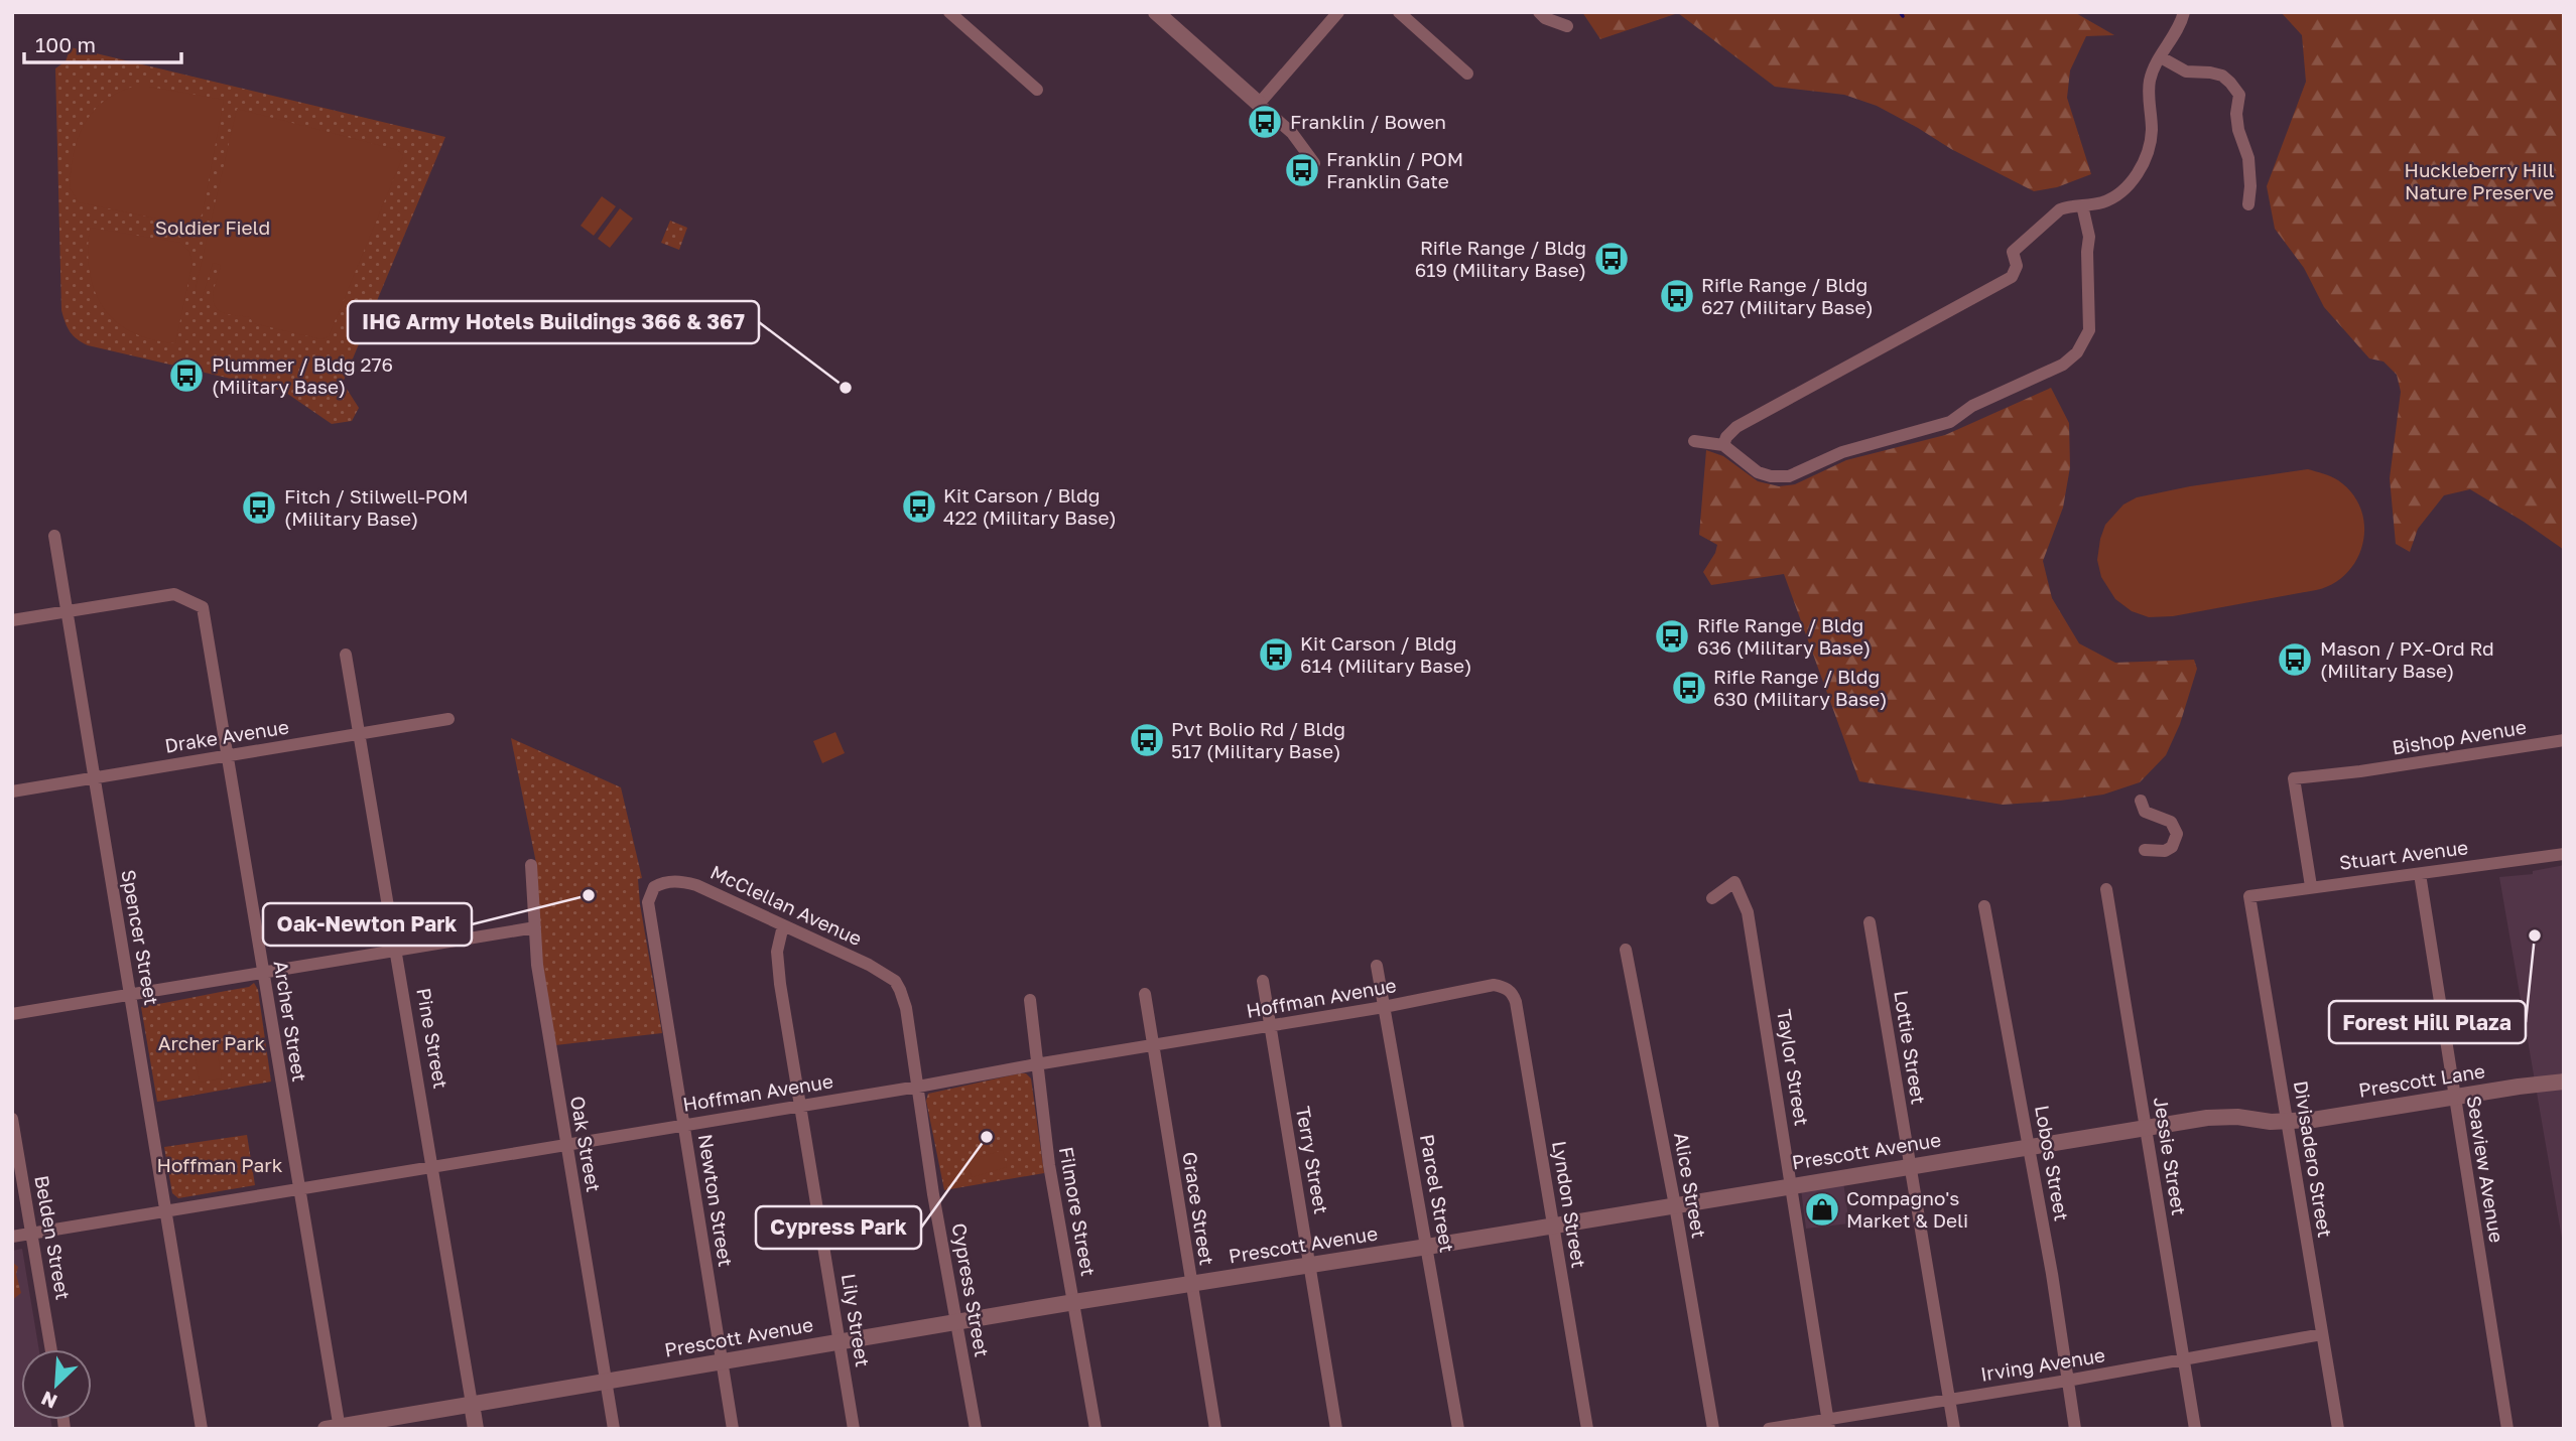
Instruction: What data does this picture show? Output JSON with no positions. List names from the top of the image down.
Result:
{
  "streets": {
    "street": [
      "Drake Avenue",
      "Bishop Avenue",
      "Stuart Avenue",
      "McClellan Avenue",
      "Spencer Street",
      "Hoffman Avenue",
      "Archer Street",
      "Pine Street",
      "Lottie Street",
      "Taylor Street",
      "Prescott Lane",
      "Oak Street",
      "Prescott Avenue",
      "Jessie Street",
      "Divisadero Street",
      "Terry Street",
      "Lobos Street",
      "Seaview Avenue",
      "Alice Street",
      "Parcel Street",
      "Newton Street",
      "Lyndon Street",
      "Grace Street",
      "Filmore Street",
      "Belden Street",
      "Cypress Street",
      "Lily Street",
      "Irving Avenue"
    ]
  },
  "crossings": [
    ["Drake Avenue", "Spencer Street"],
    ["Drake Avenue", "Archer Street"],
    ["Drake Avenue", "Pine Street"],
    ["Bishop Avenue", "Stuart Avenue"],
    ["Stuart Avenue", "Divisadero Street"],
    ["Stuart Avenue", "Seaview Avenue"],
    ["McClellan Avenue", "Newton Street"],
    ["McClellan Avenue", "Cypress Street"],
    ["McClellan Avenue", "Lily Street"],
    ["Spencer Street", "Hoffman Avenue"],
    ["Spencer Street", "Archer Street"],
    ["Hoffman Avenue", "Archer Street"],
    ["Hoffman Avenue", "Pine Street"],
    ["Hoffman Avenue", "Oak Street"],
    ["Hoffman Avenue", "Terry Street"],
    ["Hoffman Avenue", "Parcel Street"],
    ["Hoffman Avenue", "Newton Street"],
    ["Hoffman Avenue", "Lyndon Street"],
    ["Hoffman Avenue", "Grace Street"],
    ["Hoffman Avenue", "Filmore Street"],
    ["Hoffman Avenue", "Belden Street"],
    ["Hoffman Avenue", "Cypress Street"],
    ["Hoffman Avenue", "Lily Street"],
    ["Archer Street", "Prescott Avenue"],
    ["Pine Street", "Prescott Avenue"],
    ["Lottie Street", "Prescott Avenue"],
    ["Lottie Street", "Irving Avenue"],
    ["Taylor Street", "Prescott Avenue"],
    ["Taylor Street", "Irving Avenue"],
    ["Prescott Lane", "Prescott Avenue"],
    ["Prescott Lane", "Divisadero Street"],
    ["Prescott Lane", "Seaview Avenue"],
    ["Oak Street", "Prescott Avenue"],
    ["Prescott Avenue", "Jessie Street"],
    ["Prescott Avenue", "Divisadero Street"],
    ["Prescott Avenue", "Terry Street"],
    ["Prescott Avenue", "Lobos Street"],
    ["Prescott Avenue", "Alice Street"],
    ["Prescott Avenue", "Parcel Street"],
    ["Prescott Avenue", "Newton Street"],
    ["Prescott Avenue", "Lyndon Street"],
    ["Prescott Avenue", "Grace Street"],
    ["Prescott Avenue", "Filmore Street"],
    ["Prescott Avenue", "Cypress Street"],
    ["Prescott Avenue", "Lily Street"],
    ["Jessie Street", "Irving Avenue"],
    ["Divisadero Street", "Irving Avenue"],
    ["Lobos Street", "Irving Avenue"]
  ],
  "parks": [
    "Huckleberry Hill Nature Preserve",
    "Soldier Field",
    "Archer Park",
    "Hoffman Park"
  ],
  "places": {
    "bus stop": [
      "Franklin / Bowen",
      "Franklin / POM Franklin Gate",
      "Rifle Range / Bldg 619 (Military Base)",
      "Rifle Range / Bldg 627 (Military Base)",
      "Plummer / Bldg 276 (Military Base)",
      "Kit Carson / Bldg 422 (Military Base)",
      "Fitch / Stilwell-POM (Military Base)",
      "Rifle Range / Bldg 636 (Military Base)",
      "Kit Carson / Bldg 614 (Military Base)",
      "Mason / PX-Ord Rd (Military Base)",
      "Rifle Range / Bldg 630 (Military Base)",
      "Pvt Bolio Rd / Bldg 517 (Military Base)"
    ],
    "other": [
      "IHG Army Hotels Buildings 366 & 367",
      "Oak-Newton Park",
      "Forest Hill Plaza",
      "Cypress Park"
    ],
    "shop": ["Compagno's Market & Deli"]
  },
  "scale_bar": "100 m",
  "north": "bottom left"
}
